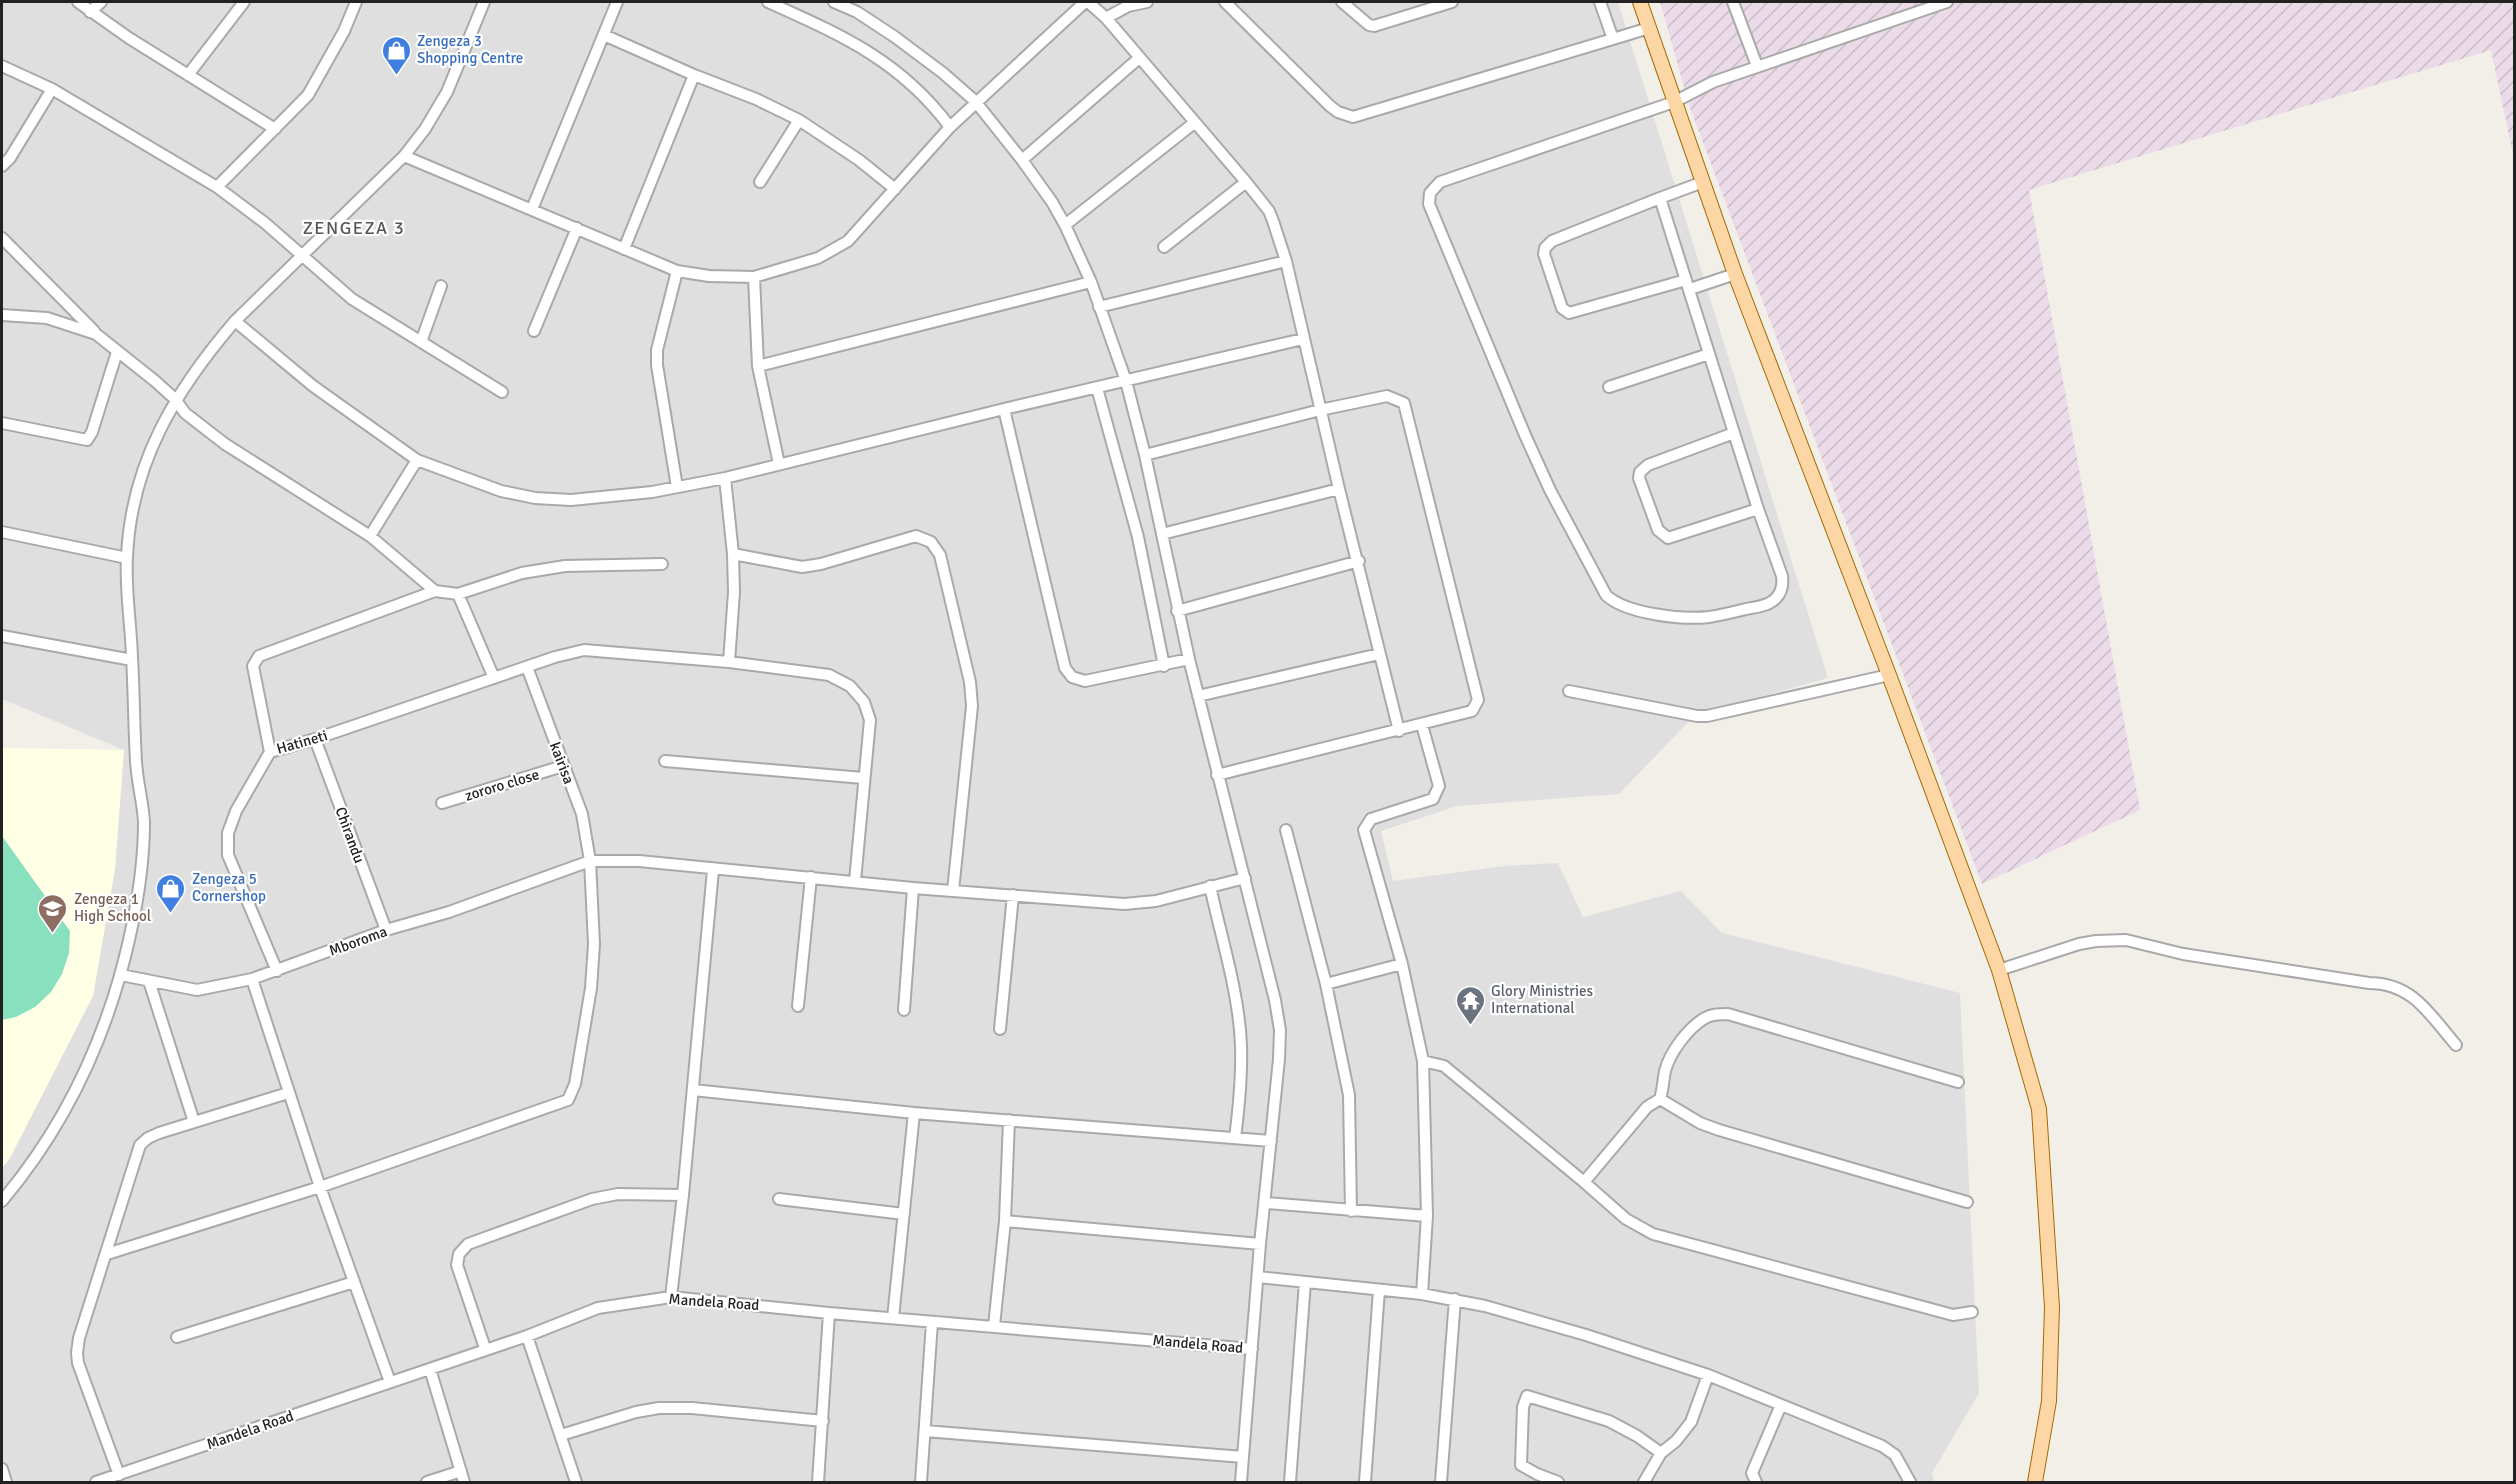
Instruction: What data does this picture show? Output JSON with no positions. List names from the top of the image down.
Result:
{
  "streets": {
    "street": [
      "Hatineti",
      "kairisa",
      "zororo close",
      "Chirandu",
      "Mboroma",
      "Mandela Road"
    ]
  },
  "crossings": [
    ["Hatineti", "kairisa"],
    ["Hatineti", "Chirandu"],
    ["Hatineti", "Mboroma"],
    ["kairisa", "zororo close"],
    ["kairisa", "Mboroma"],
    ["Chirandu", "Mboroma"]
  ],
  "districts": ["ZENGEZA 3"],
  "places": {
    "shop": ["Zengeza 3 Shopping Centre", "Zengeza 5 Cornershop"],
    "school or university": ["Zengeza 1 High School"],
    "temple": ["Glory Ministries International"]
  }
}
